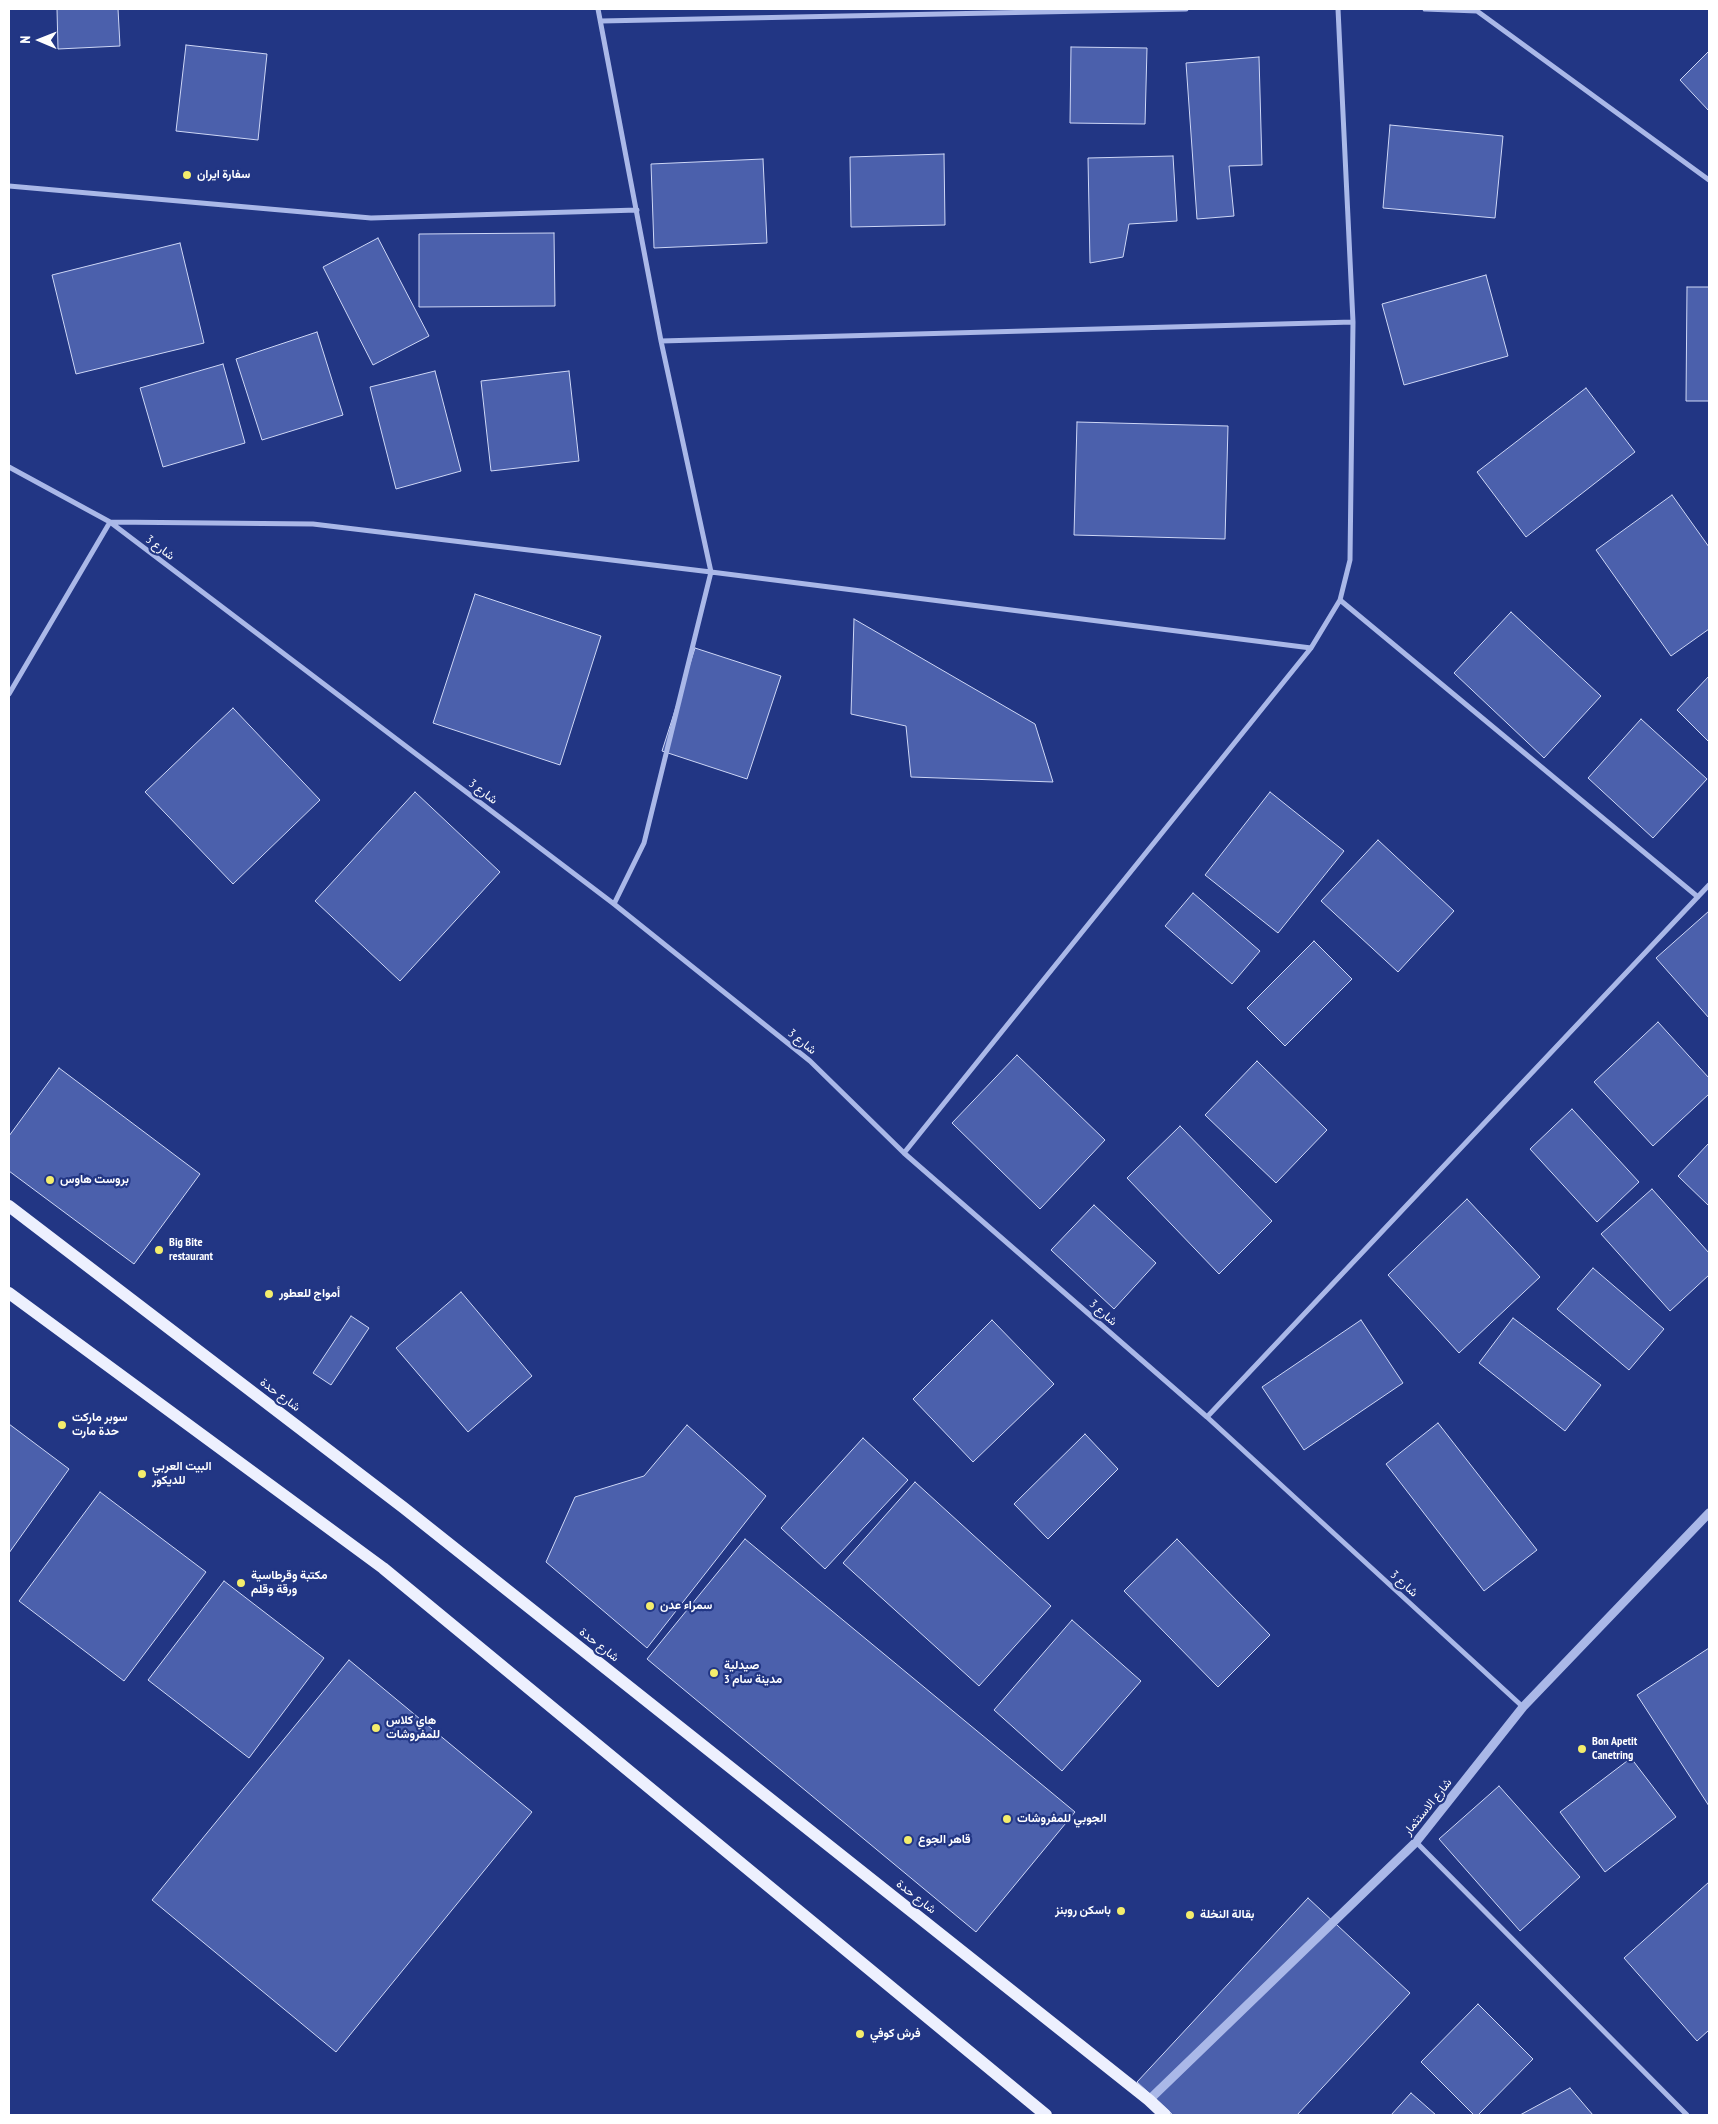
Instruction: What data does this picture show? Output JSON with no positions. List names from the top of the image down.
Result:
{
  "streets": {
    "main road": ["شارع حدة"],
    "street": ["شارع 3", "شارع الاستثمار"]
  },
  "crossings": [
    ["شارع 3", "شارع الاستثمار"],
    ["شارع حدة", "شارع الاستثمار"]
  ],
  "places": [
    "سفارة ايران",
    "بروست هاوس",
    "Big Bite restaurant",
    "أمواج للعطور",
    "سوبر ماركت حدة مارت",
    "البيت العربي للديكور",
    "مكتبة وقرطاسية ورقة وقلم",
    "سمراء عدن",
    "صيدلية مدينة سام 3",
    "هاي كلاس للمفروشات",
    "Bon Apetit Canetring",
    "الجوبي للمفروشات",
    "قاهر الجوع",
    "باسكن روبنز",
    "بقالة النخلة",
    "فرش كوفي"
  ],
  "north": "left"
}
